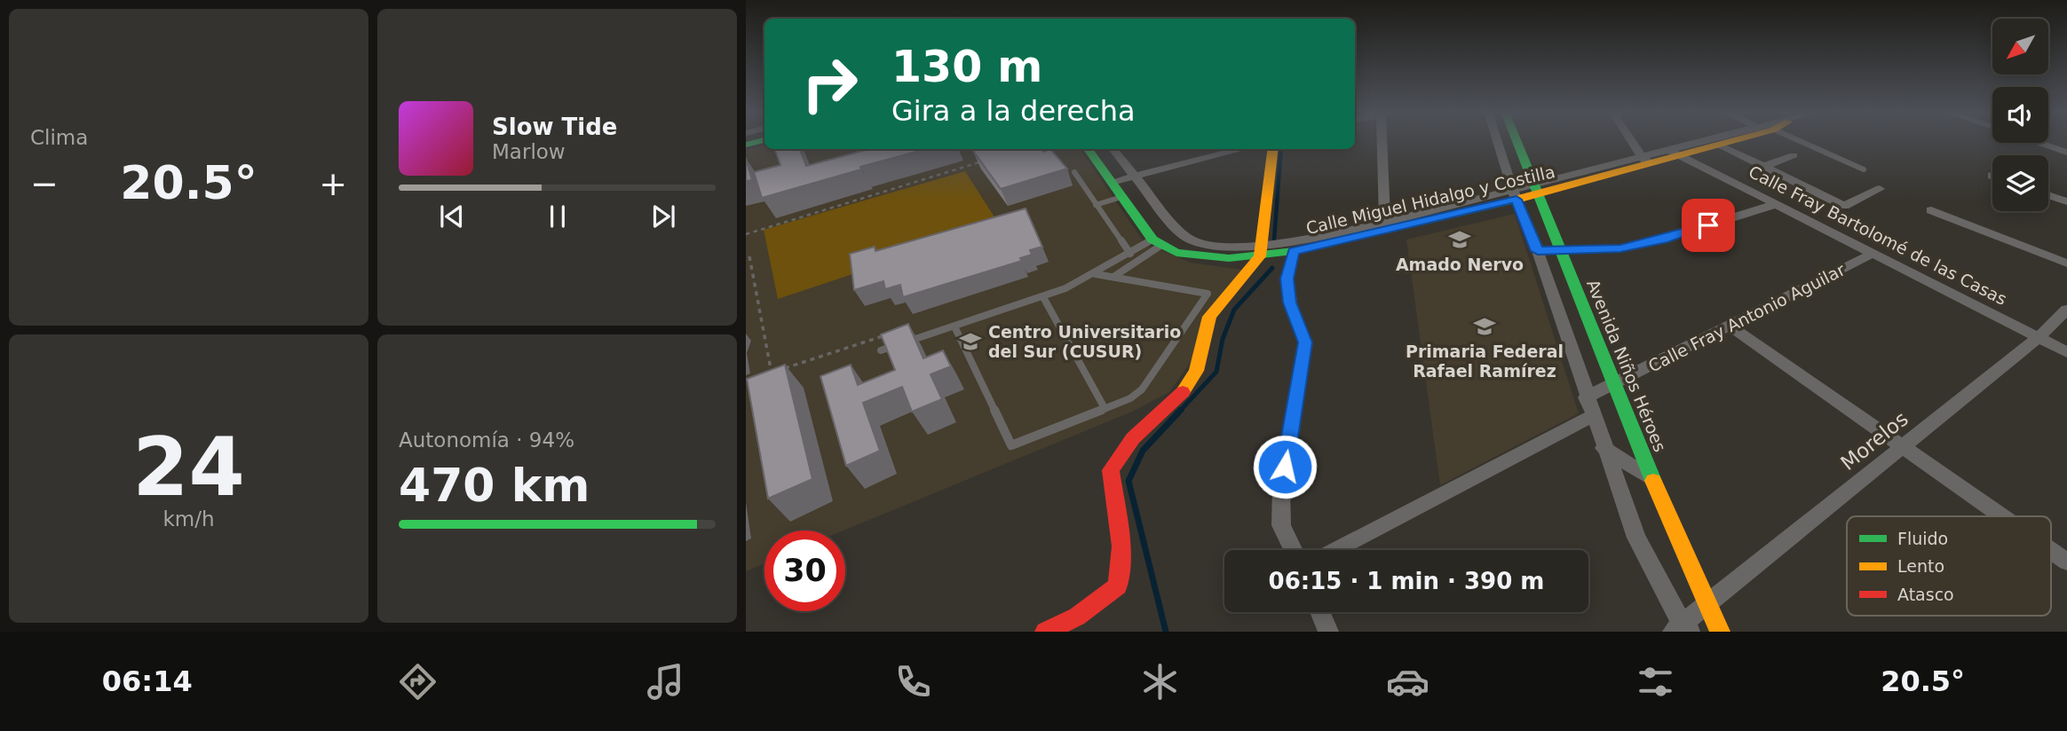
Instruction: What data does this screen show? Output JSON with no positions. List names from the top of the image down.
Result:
{
  "streets": {
    "street": [
      "Calle Miguel Hidalgo y Costilla",
      "Calle Fray Bartolomé de las Casas",
      "Calle Fray Antonio Aguilar",
      "Avenida Niños Héroes",
      "Morelos"
    ]
  },
  "crossings": [
    ["Calle Miguel Hidalgo y Costilla", "Calle Fray Bartolomé de las Casas"],
    ["Calle Miguel Hidalgo y Costilla", "Avenida Niños Héroes"],
    ["Calle Fray Bartolomé de las Casas", "Calle Fray Antonio Aguilar"],
    ["Calle Fray Bartolomé de las Casas", "Morelos"],
    ["Calle Fray Antonio Aguilar", "Avenida Niños Héroes"],
    ["Avenida Niños Héroes", "Morelos"]
  ],
  "places": {
    "school or university": ["Amado Nervo", "Primaria Federal Rafael Ramírez", "Centro Universitario del Sur (CUSUR)"]
  },
  "legend": ["Fluido", "Lento", "Atasco"],
  "north": "bottom left",
  "page": {
    "tile": [
      "Clima",
      ["24", "km/h"],
      ["Autonomía · 94%", "470 km"]
    ],
    "turn": ["130 m", "Gira a la derecha"],
    "song": ["Slow Tide", "Marlow"],
    "heat": ["−", "20.5°", "+"],
    "limit": "30",
    "trip": "06:15 · 1 min · 390 m",
    "tabs": ["06:14", "20.5°"]
  }
}
